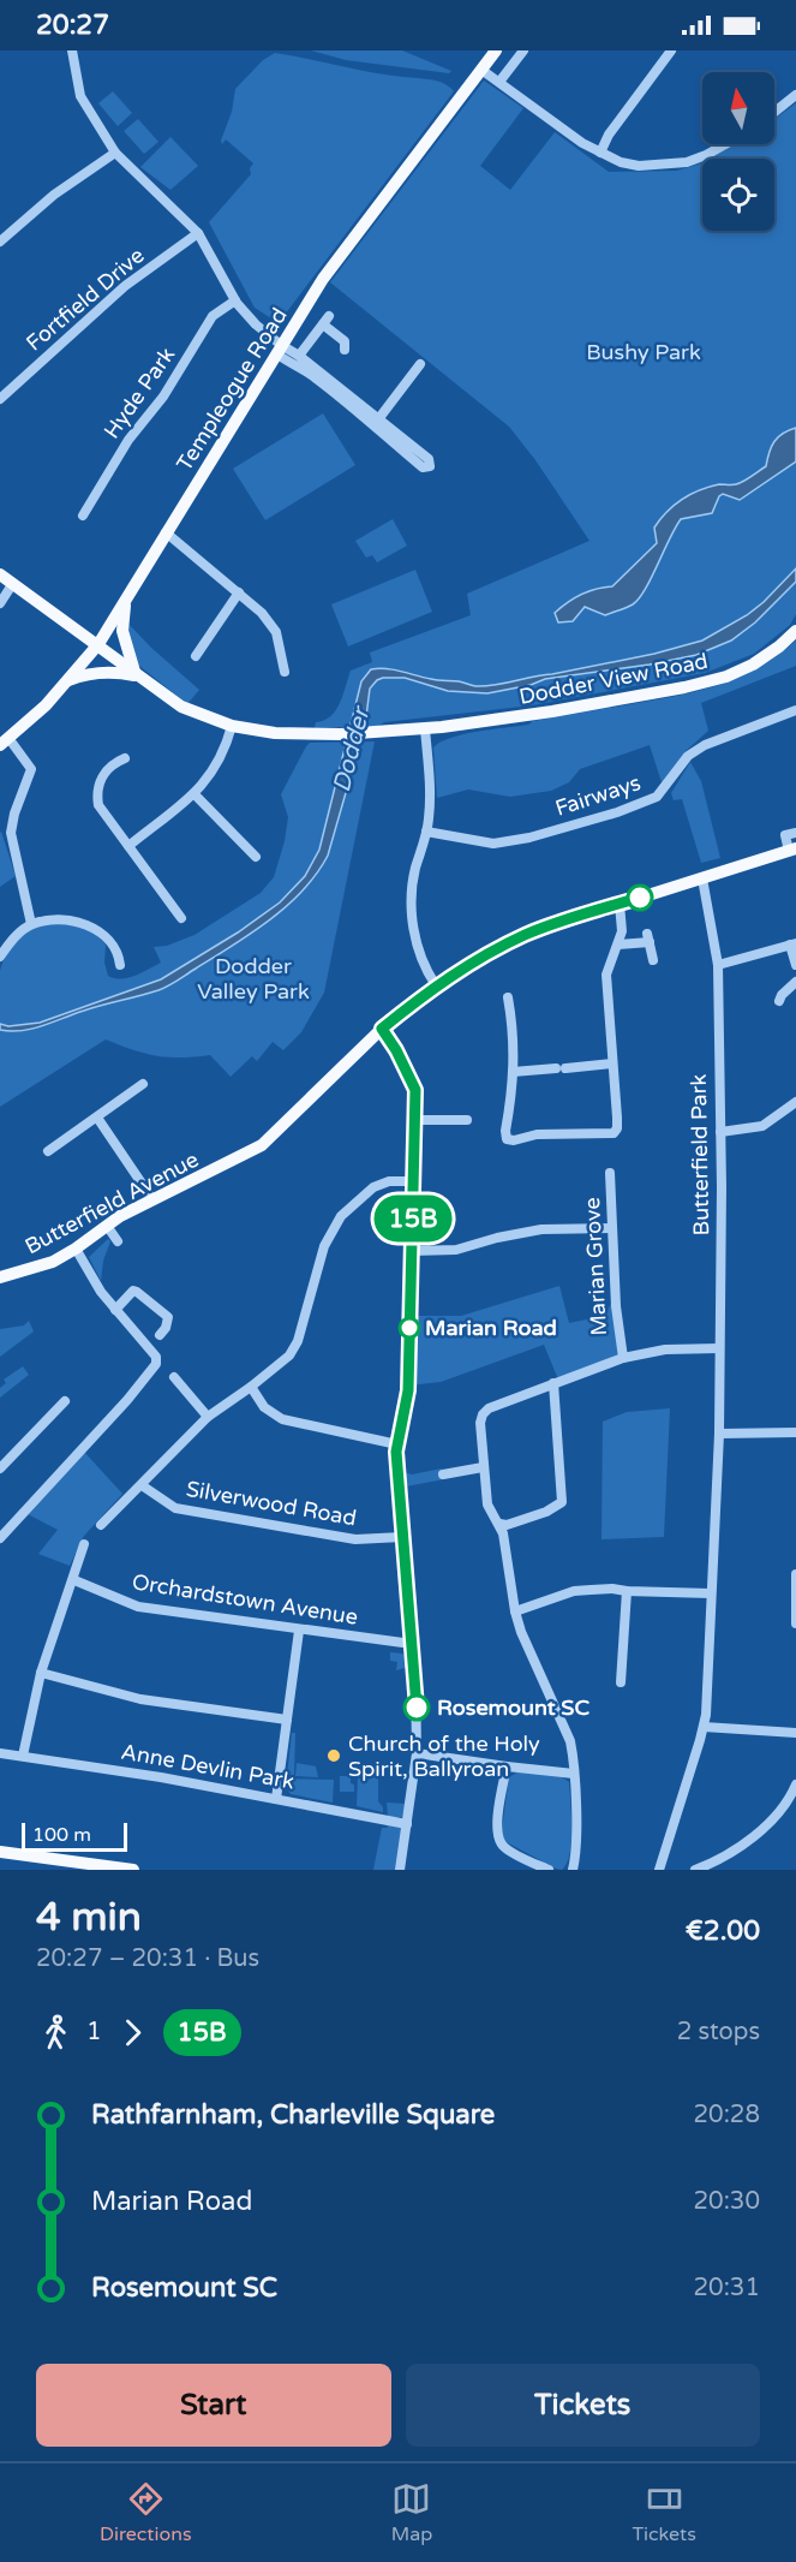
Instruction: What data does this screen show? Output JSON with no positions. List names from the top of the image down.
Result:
{
  "streets": {
    "main road": ["Templeogue Road", "Dodder View Road", "Butterfield Avenue"],
    "street": [
      "Fortfield Drive",
      "Hyde Park",
      "Fairways",
      "Butterfield Park",
      "Marian Grove",
      "Silverwood Road",
      "Orchardstown Avenue",
      "Anne Devlin Park"
    ]
  },
  "crossings": [
    ["Templeogue Road", "Dodder View Road"],
    ["Butterfield Park", "Butterfield Avenue"]
  ],
  "water": ["Dodder"],
  "parks": ["Bushy Park", "Dodder Valley Park"],
  "places": ["Marian Road", "Rosemount SC", "Church of the Holy Spirit, Ballyroan"],
  "lines": ["bus line 15B"],
  "scale_bar": "100 m",
  "north": "top",
  "page": {
    "status": "20:27",
    "on_map": "15B",
    "scale": "100 m",
    "heading": ["4 min", "20:27 – 20:31 · Bus", "€2.00"],
    "legs": ["1", "15B", "2 stops"],
    "list": [
      {
        "name": "Rathfarnham, Charleville Square",
        "value": "20:28"
      },
      {
        "name": "Marian Road",
        "value": "20:30"
      },
      {
        "name": "Rosemount SC",
        "value": "20:31"
      }
    ],
    "buttons": ["Start", "Tickets"],
    "tabs": ["Directions", "Map", "Tickets"]
  }
}
